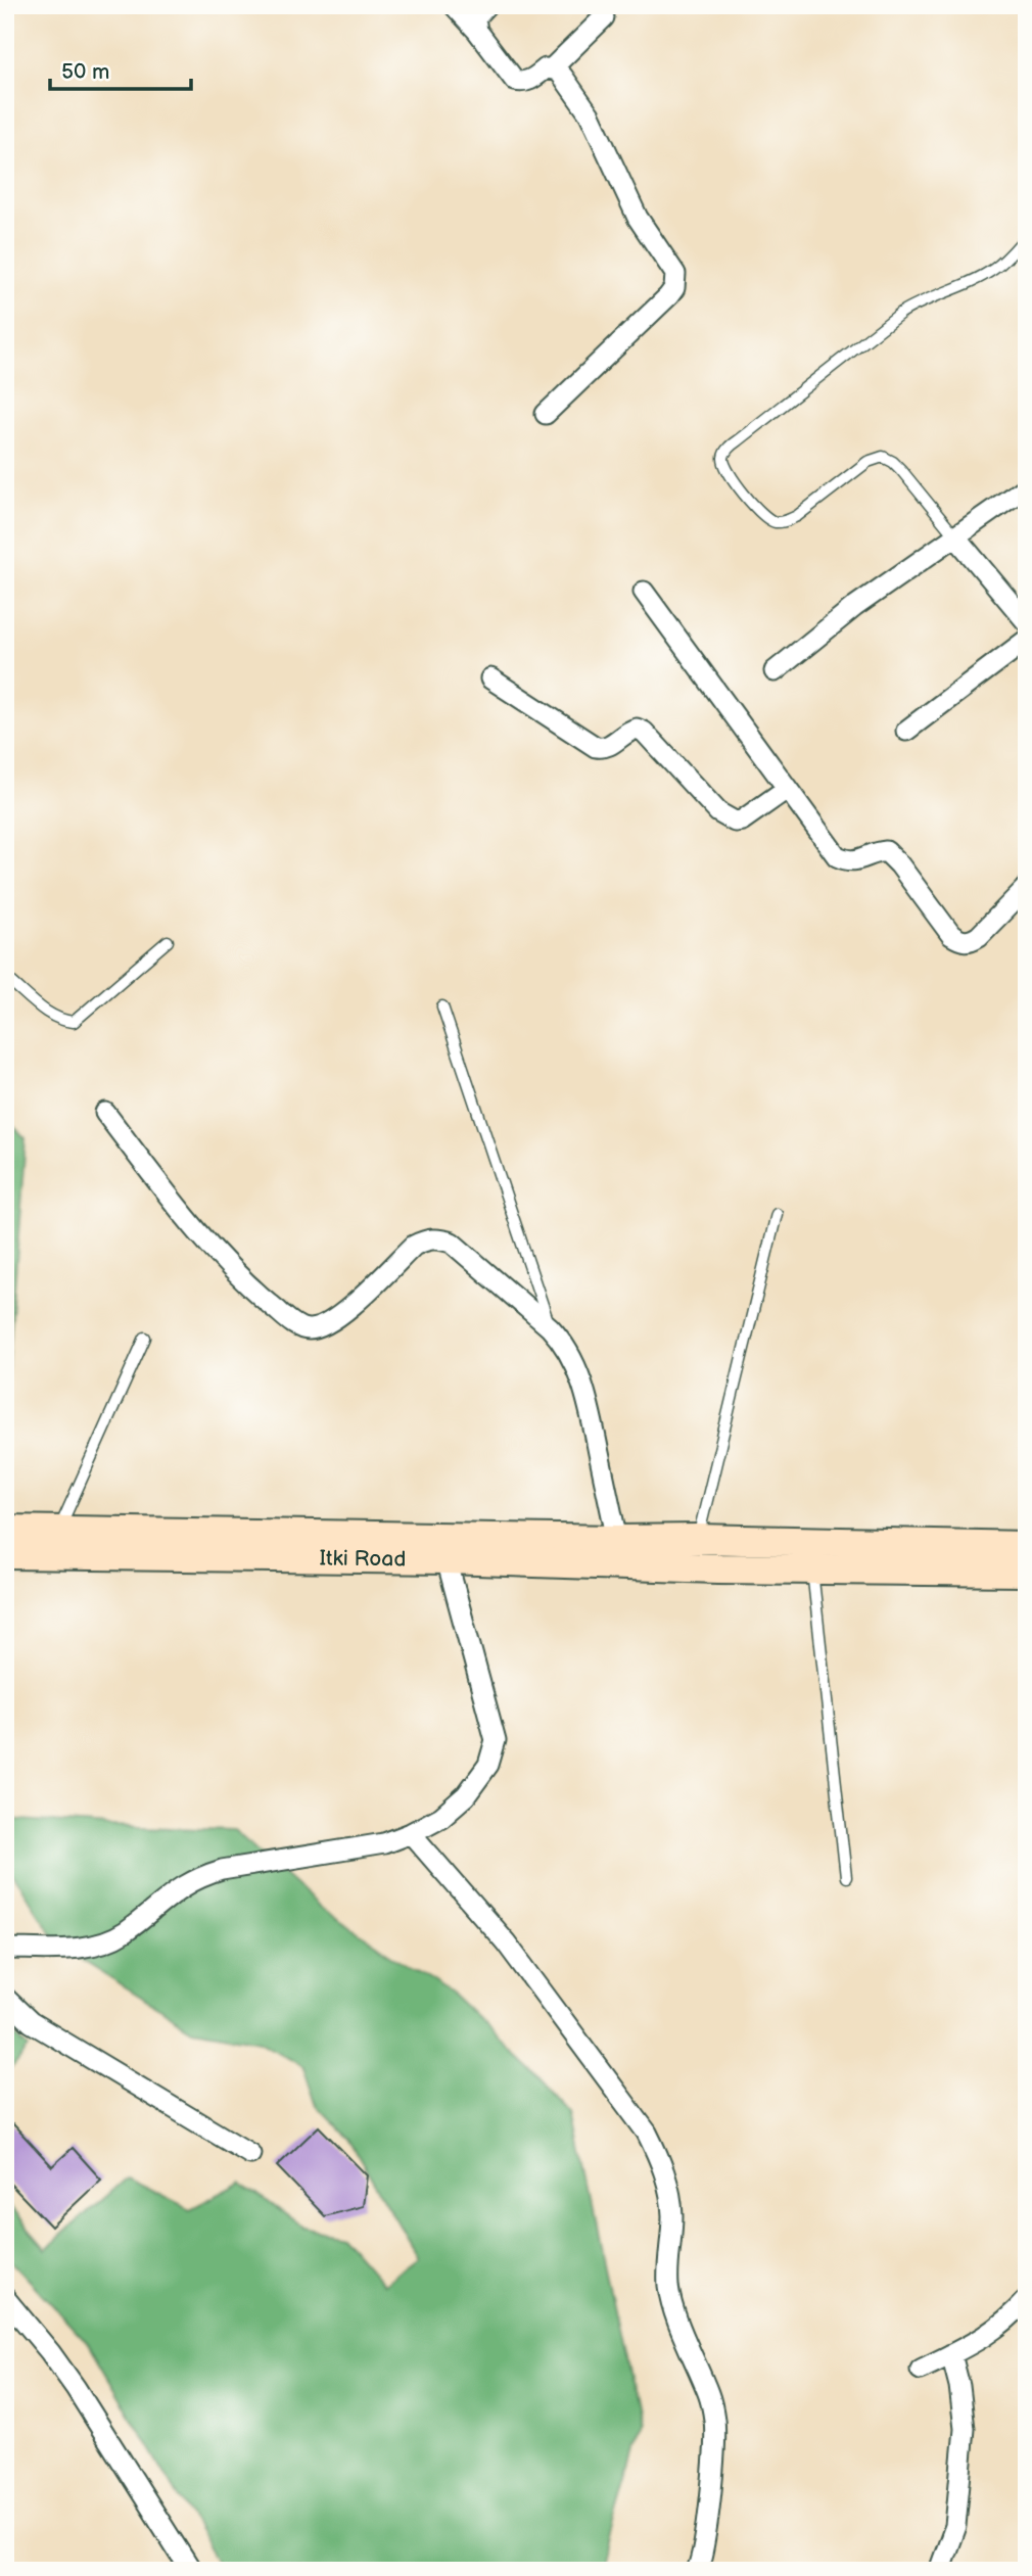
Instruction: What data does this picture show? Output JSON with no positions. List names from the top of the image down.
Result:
{
  "streets": {
    "main road": ["Itki Road"]
  },
  "scale_bar": "50 m"
}
